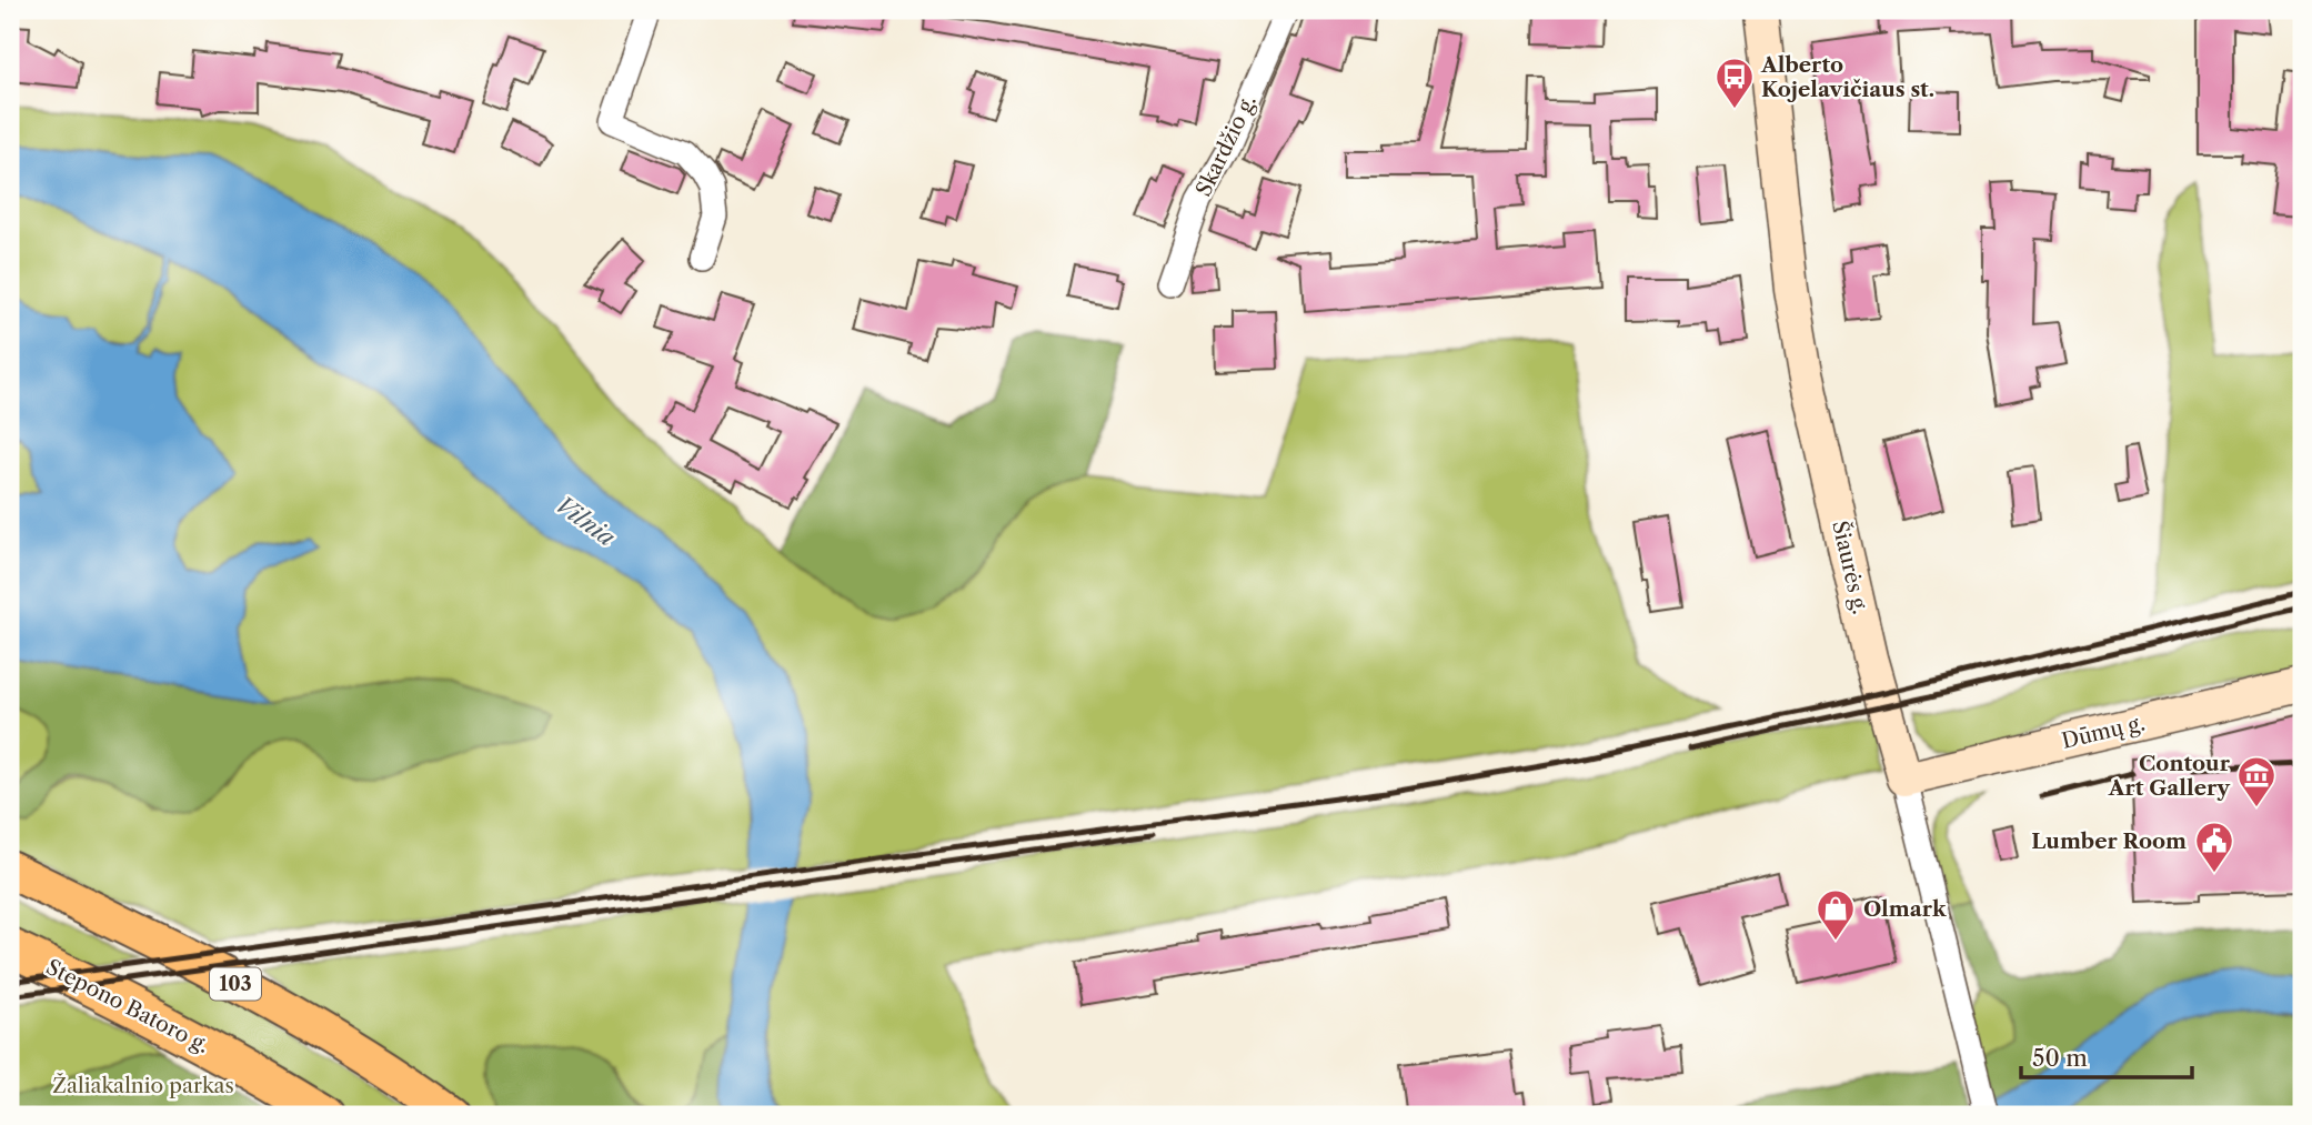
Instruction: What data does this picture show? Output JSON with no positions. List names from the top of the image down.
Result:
{
  "streets": {
    "main road": [
      "Šiaurės g.",
      "Dūmų g.",
      "103",
      "Stepono Batoro g."
    ],
    "street": ["Skardžio g."]
  },
  "crossings": [
    ["Šiaurės g.", "Dūmų g."]
  ],
  "water": ["Vilnia"],
  "parks": ["Žaliakalnio parkas"],
  "places": {
    "bus stop": ["Alberto Kojelavičiaus st."],
    "museum": ["Contour Art Gallery"],
    "public building": ["Lumber Room"],
    "shop": ["Olmark"]
  },
  "scale_bar": "50 m"
}
